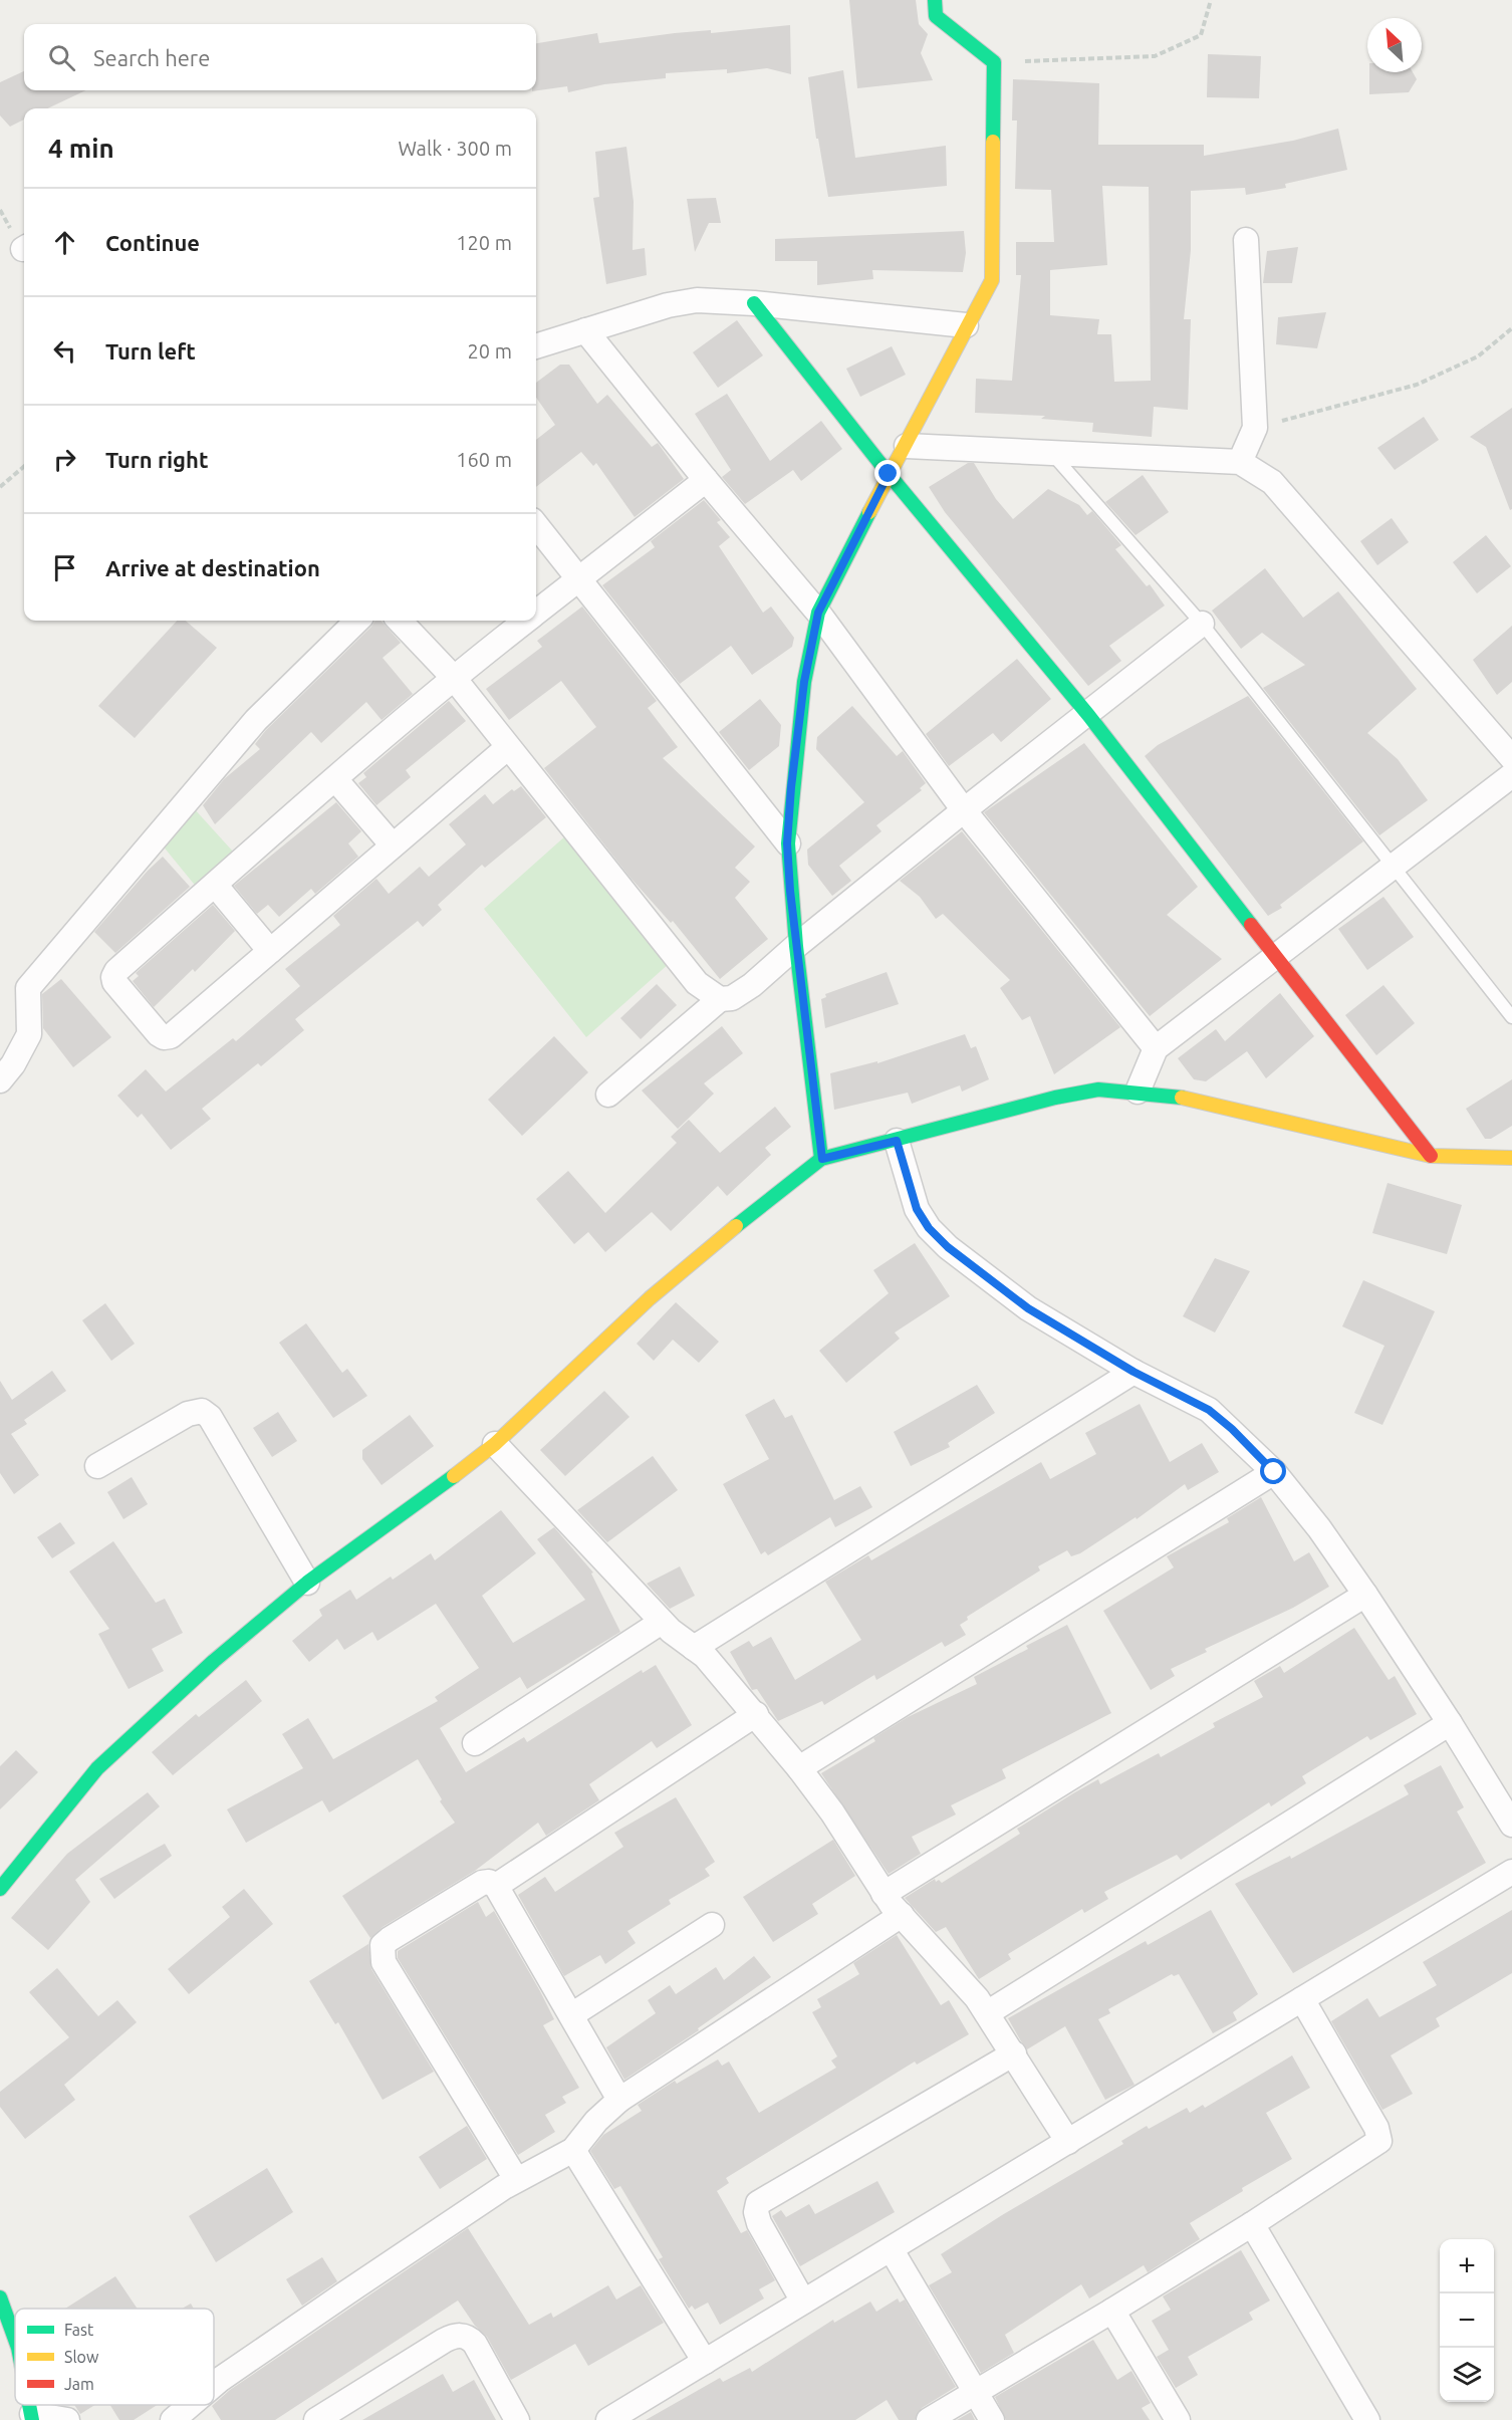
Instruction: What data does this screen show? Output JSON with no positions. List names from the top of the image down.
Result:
{
  "legend": ["Fast", "Slow", "Jam"],
  "north": "top left",
  "page": {
    "search": "Search here",
    "heading": ["4 min", "Walk · 300 m"],
    "list": [
      ["Continue", "120 m"],
      ["Turn left", "20 m"],
      ["Turn right", "160 m"],
      "Arrive at destination"
    ],
    "map_buttons": ["+", "−"]
  }
}
